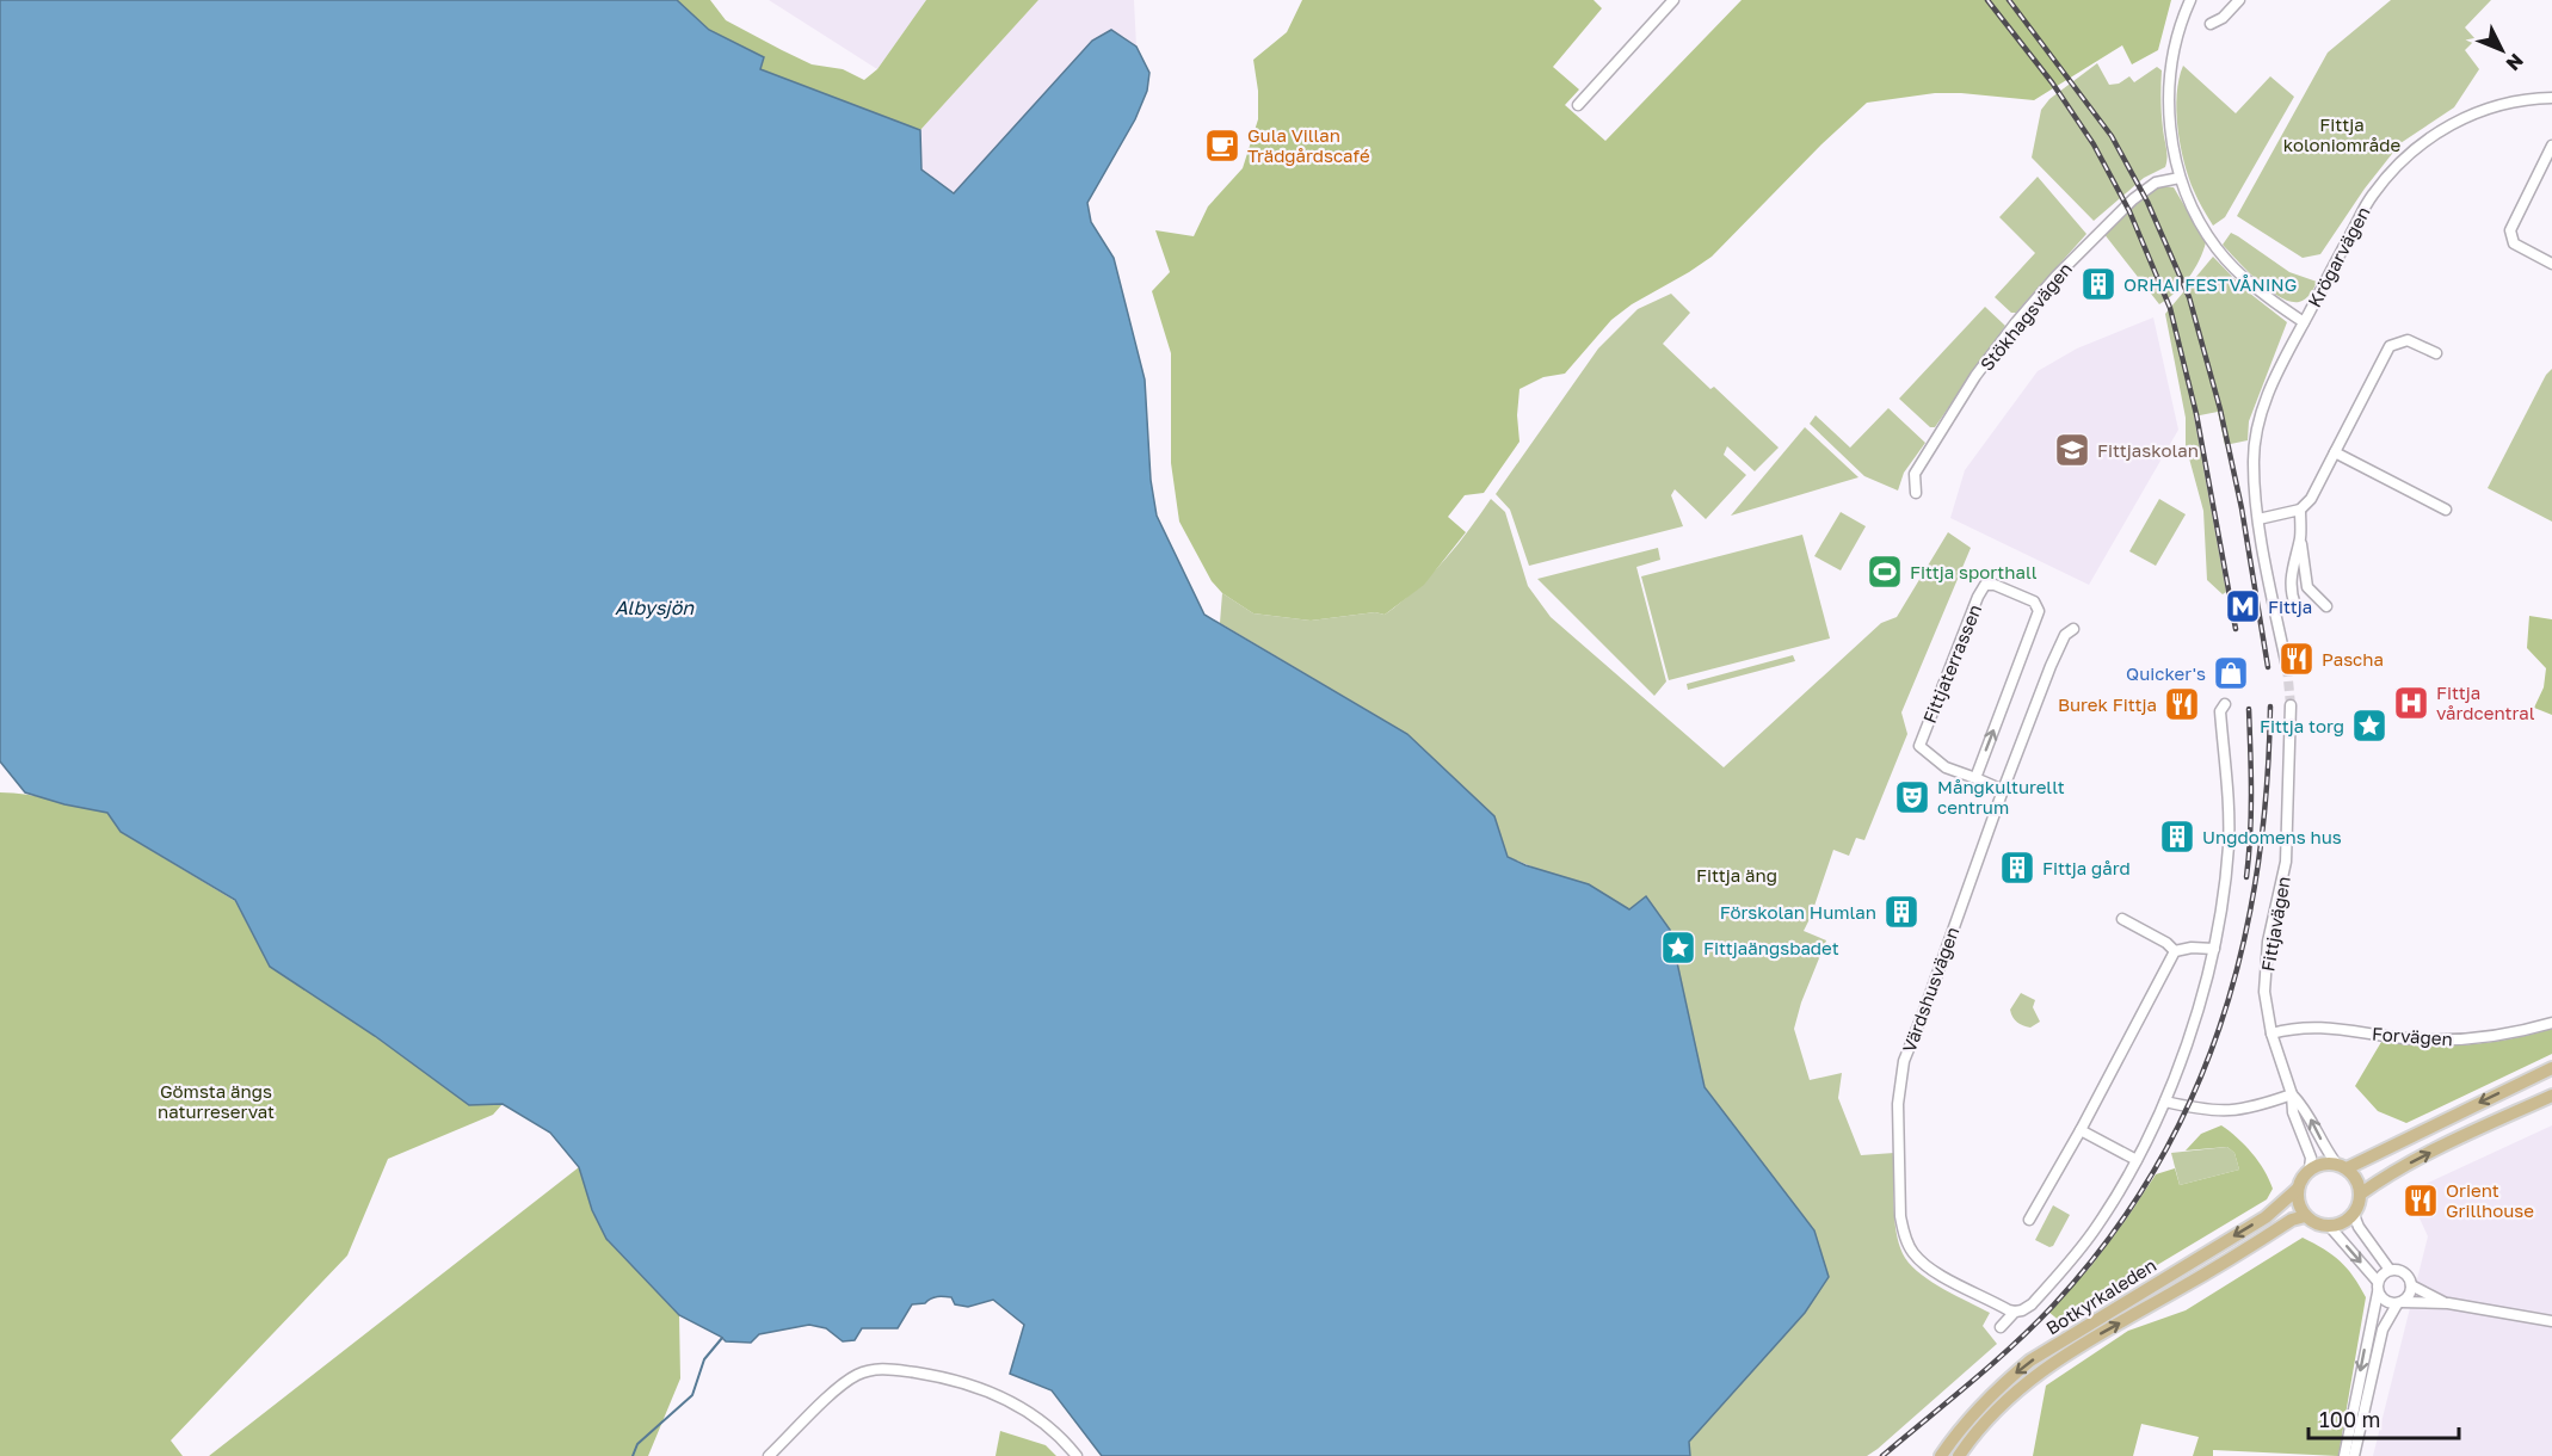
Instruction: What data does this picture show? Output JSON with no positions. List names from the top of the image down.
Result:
{
  "streets": {
    "main road": ["Botkyrkaleden"],
    "street": [
      "Krögarvägen",
      "Stökhagsvägen",
      "Fittjaterrassen",
      "Fittjavägen",
      "Värdshusvägen",
      "Forvägen"
    ]
  },
  "crossings": [
    ["Fittjaterrassen", "Värdshusvägen"],
    ["Fittjavägen", "Forvägen"],
    ["Fittjavägen", "Botkyrkaleden"]
  ],
  "water": ["Albysjön"],
  "parks": ["Fittja koloniområde", "Fittja äng", "Gömsta ängs naturreservat"],
  "places": {
    "cafe": ["Gula Villan Trädgårdscafé"],
    "building": [
      "ORHAI FESTVÅNING",
      "Ungdomens hus",
      "Fittja gård",
      "Förskolan Humlan"
    ],
    "school or university": ["Fittjaskolan"],
    "sports": ["Fittja sporthall"],
    "metro station": ["Fittja"],
    "restaurant": ["Pascha", "Burek Fittja", "Orient Grillhouse"],
    "shop": ["Quicker's"],
    "hospital": ["Fittja vårdcentral"],
    "place": ["Fittja torg", "Fittjaängsbadet"],
    "theatre": ["Mångkulturellt centrum"]
  },
  "scale_bar": "100 m",
  "north": "bottom right"
}
